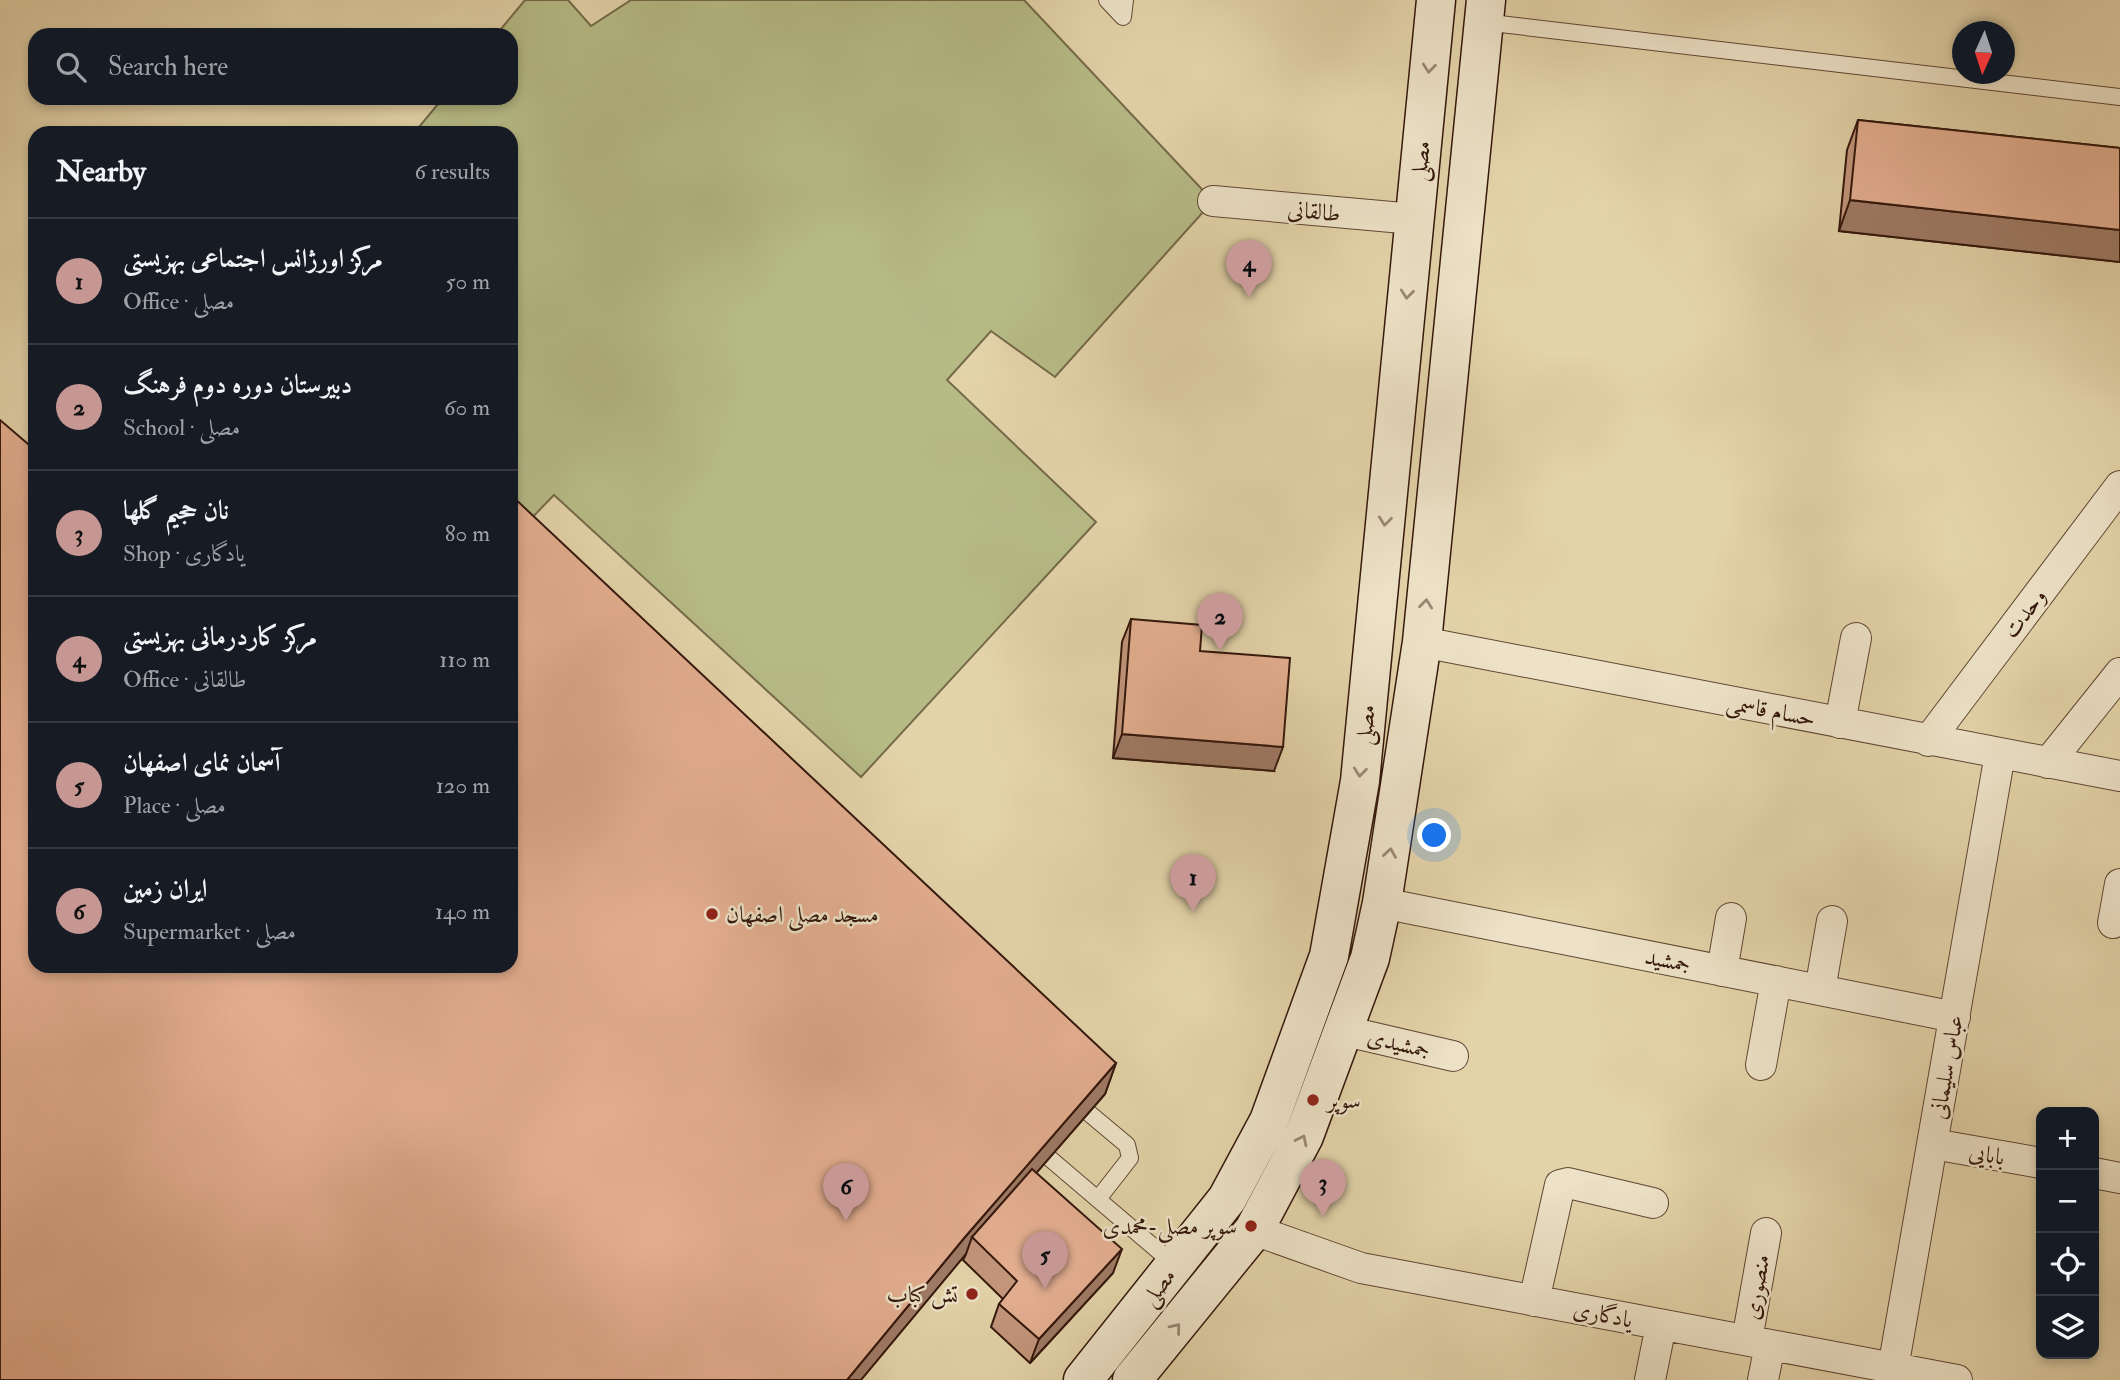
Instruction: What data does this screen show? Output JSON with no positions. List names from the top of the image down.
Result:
{
  "streets": {
    "main road": ["مصلی"],
    "street": [
      "طالقانی",
      "وحدت",
      "حسام قاسمی",
      "جمشید",
      "جمشیدی",
      "عباس سلیمانی",
      "بابایی",
      "منصوری",
      "یادگاری"
    ]
  },
  "crossings": [
    ["مصلی", "طالقانی"],
    ["مصلی", "حسام قاسمی"],
    ["مصلی", "جمشید"],
    ["مصلی", "جمشیدی"],
    ["مصلی", "یادگاری"],
    ["وحدت", "حسام قاسمی"],
    ["حسام قاسمی", "عباس سلیمانی"],
    ["جمشید", "عباس سلیمانی"],
    ["عباس سلیمانی", "بابایی"],
    ["عباس سلیمانی", "یادگاری"],
    ["منصوری", "یادگاری"]
  ],
  "places": [
    "مسجد مصلی اصفهان",
    "سوپر",
    "سوپر مصلی-محمدی",
    "تش کباب"
  ],
  "north": "bottom",
  "page": {
    "search": "Search here",
    "heading": ["Nearby", "6 results"],
    "list": [
      {
        "mark": "1",
        "name": "مرکز اورژانس اجتماعی بهزیستی",
        "note": "Office · مصلی",
        "value": "50 m"
      },
      {
        "mark": "2",
        "name": "دبیرستان دوره دوم فرهنگ",
        "note": "School · مصلی",
        "value": "60 m"
      },
      {
        "mark": "3",
        "name": "نان حجیم گلها",
        "note": "Shop · یادگاری",
        "value": "80 m"
      },
      {
        "mark": "4",
        "name": "مرکز کاردرمانی بهزیستی",
        "note": "Office · طالقانی",
        "value": "110 m"
      },
      {
        "mark": "5",
        "name": "آسمان نمای اصفهان",
        "note": "Place · مصلی",
        "value": "120 m"
      },
      {
        "mark": "6",
        "name": "ایران زمین",
        "note": "Supermarket · مصلی",
        "value": "140 m"
      }
    ],
    "pins": [
      "4",
      "2",
      "1",
      "3",
      "6",
      "5"
    ],
    "map_buttons": ["+", "−"]
  }
}
